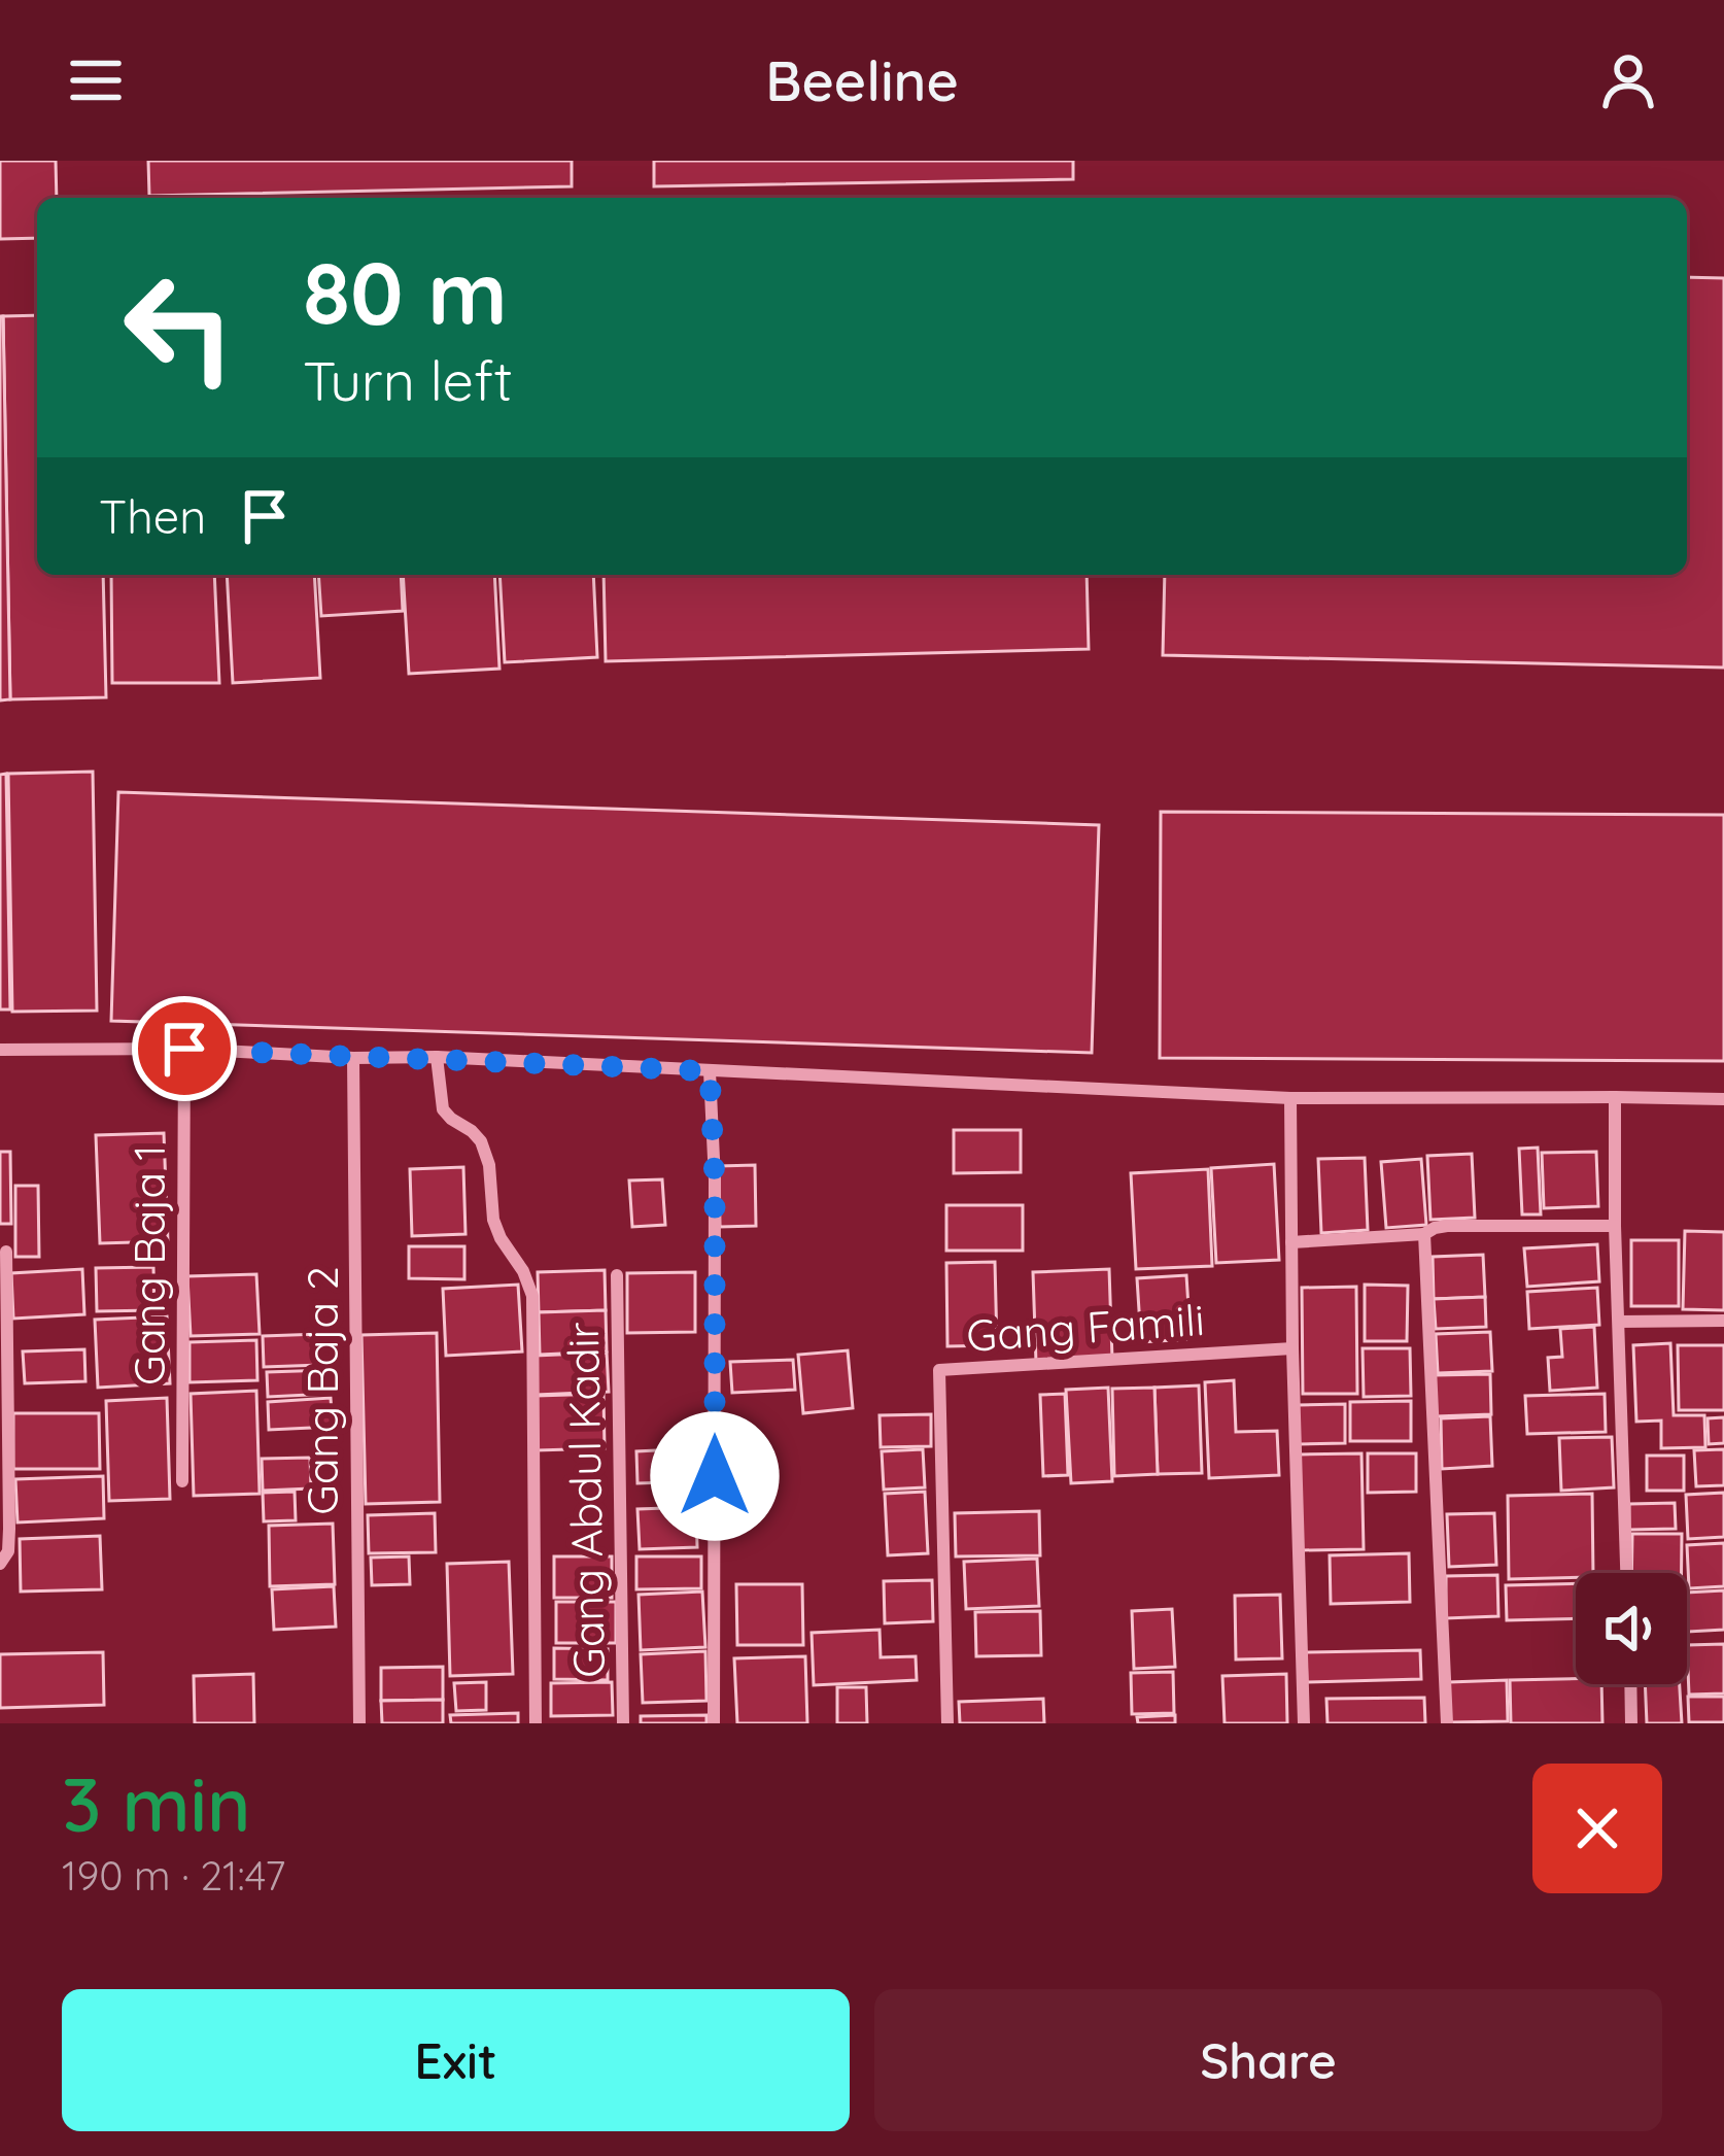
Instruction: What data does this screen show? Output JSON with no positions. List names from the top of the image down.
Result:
{
  "streets": {
    "street": [
      "Gang Baja 1",
      "Gang Famili",
      "Gang Baja 2",
      "Gang Abdul Kadir"
    ]
  },
  "page": {
    "header": "Beeline",
    "turn": ["80 m", "Turn left"],
    "then": "Then",
    "heading": ["3 min", "190 m · 21:47"],
    "buttons": ["Exit", "Share"]
  }
}
